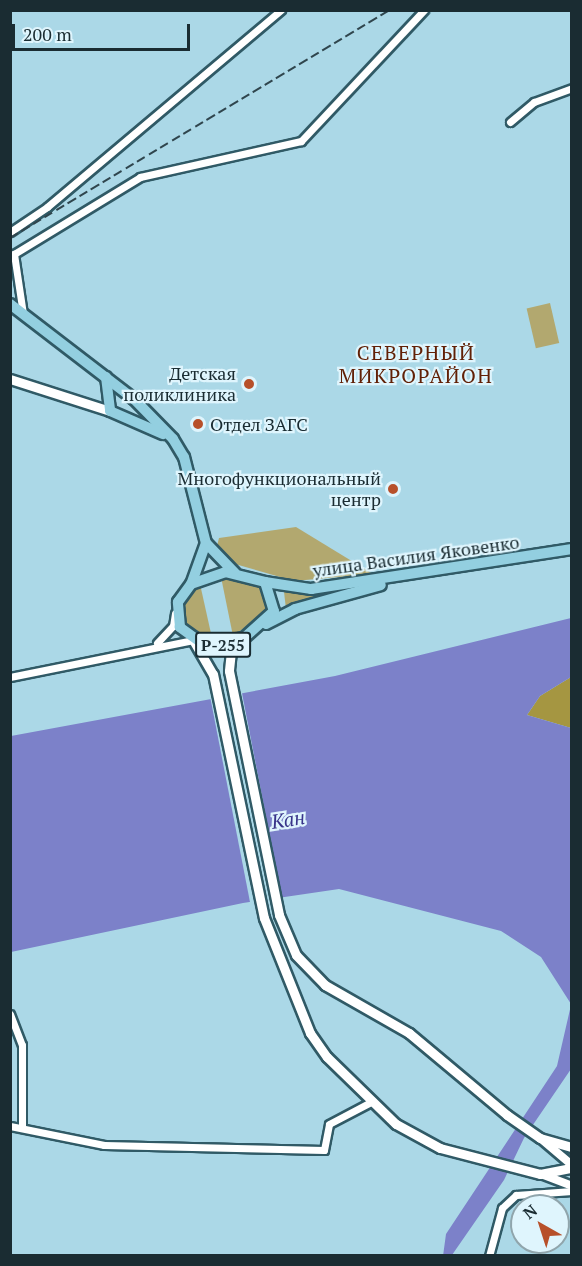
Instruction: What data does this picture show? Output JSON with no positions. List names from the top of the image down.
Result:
{
  "streets": {
    "main road": ["улица Василия Яковенко", "Р-255"]
  },
  "crossings": [
    ["улица Василия Яковенко", "Р-255"]
  ],
  "districts": ["СЕВЕРНЫЙ МИКРОРАЙОН"],
  "water": ["Кан"],
  "places": ["Детская поликлиника", "Отдел ЗАГС", "Многофункциональный центр"],
  "scale_bar": "200 m",
  "north": "top left"
}
